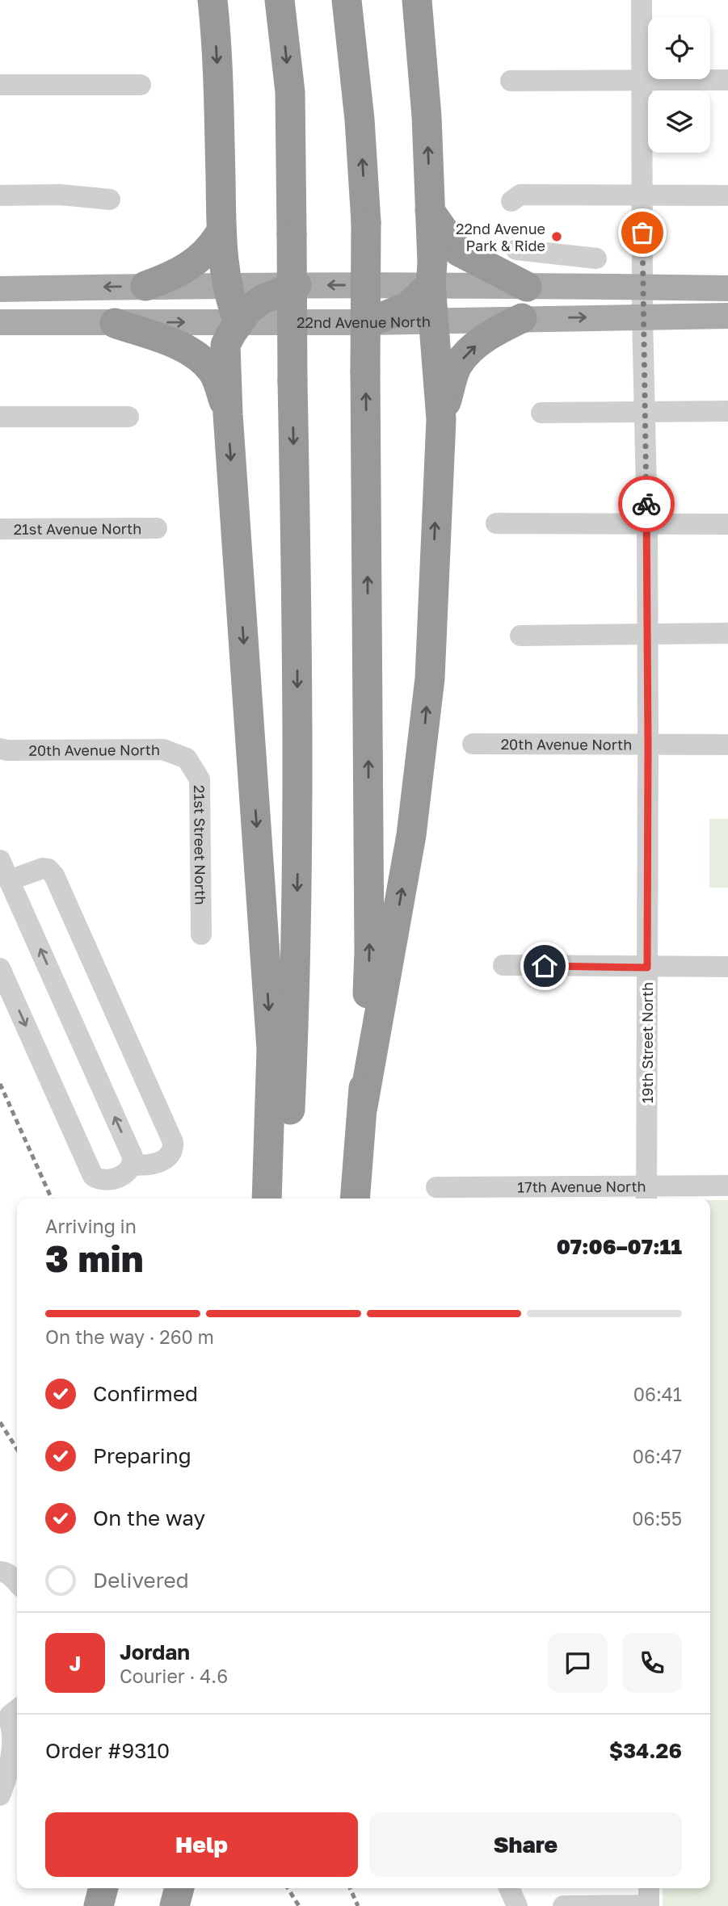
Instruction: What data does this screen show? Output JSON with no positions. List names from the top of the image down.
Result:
{
  "streets": {
    "main road": ["22nd Avenue North"],
    "street": [
      "21st Avenue North",
      "20th Avenue North",
      "21st Street North",
      "19th Street North",
      "17th Avenue North"
    ]
  },
  "crossings": [
    ["22nd Avenue North", "19th Street North"],
    ["20th Avenue North", "21st Street North"],
    ["20th Avenue North", "19th Street North"],
    ["19th Street North", "17th Avenue North"]
  ],
  "places": ["22nd Avenue Park & Ride"],
  "page": {
    "heading": ["3 min", "Arriving in", "07:06–07:11"],
    "panel": [
      "Jordan",
      "Courier · 4.6",
      "Order #9310",
      "$34.26"
    ],
    "bar": "On the way · 260 m",
    "list": [
      ["Confirmed", "06:41"],
      ["Preparing", "06:47"],
      ["On the way", "06:55"],
      "Delivered"
    ],
    "round": "J",
    "buttons": ["Help", "Share"]
  }
}
